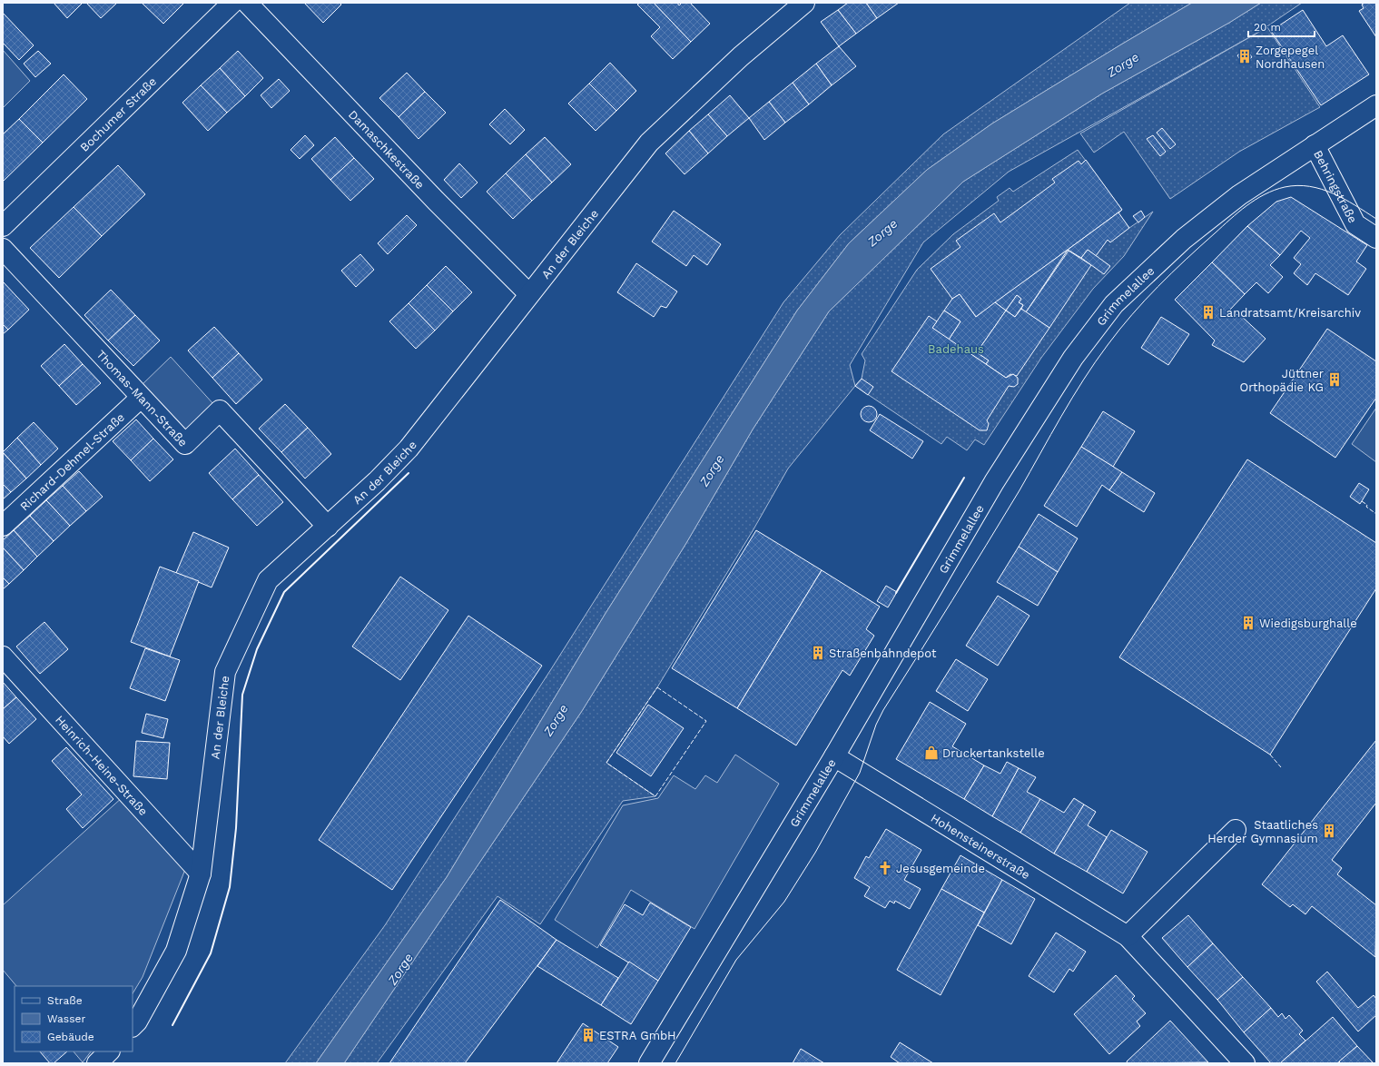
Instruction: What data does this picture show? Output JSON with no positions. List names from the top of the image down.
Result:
{
  "streets": {
    "street": [
      "Bochumer Straße",
      "Damaschkestraße",
      "Behringstraße",
      "An der Bleiche",
      "Grimmelallee",
      "Thomas-Mann-Straße",
      "Richard-Dehmel-Straße",
      "Heinrich-Heine-Straße",
      "Hohensteinerstraße"
    ]
  },
  "crossings": [
    ["Damaschkestraße", "An der Bleiche"],
    ["Behringstraße", "Grimmelallee"],
    ["An der Bleiche", "Thomas-Mann-Straße"],
    ["An der Bleiche", "Heinrich-Heine-Straße"],
    ["Grimmelallee", "Hohensteinerstraße"],
    ["Thomas-Mann-Straße", "Richard-Dehmel-Straße"]
  ],
  "water": ["Zorge"],
  "parks": ["Badehaus"],
  "places": {
    "building": [
      "Zorgepegel Nordhausen",
      "Landratsamt/Kreisarchiv",
      "Jüttner Orthopädie KG",
      "Wiedigsburghalle",
      "Straßenbahndepot",
      "Staatliches Herder Gymnasium",
      "ESTRA GmbH"
    ],
    "shop": ["Druckertankstelle"],
    "church": ["Jesusgemeinde"]
  },
  "legend": ["Straße", "Wasser", "Gebäude"],
  "scale_bar": "20 m"
}
